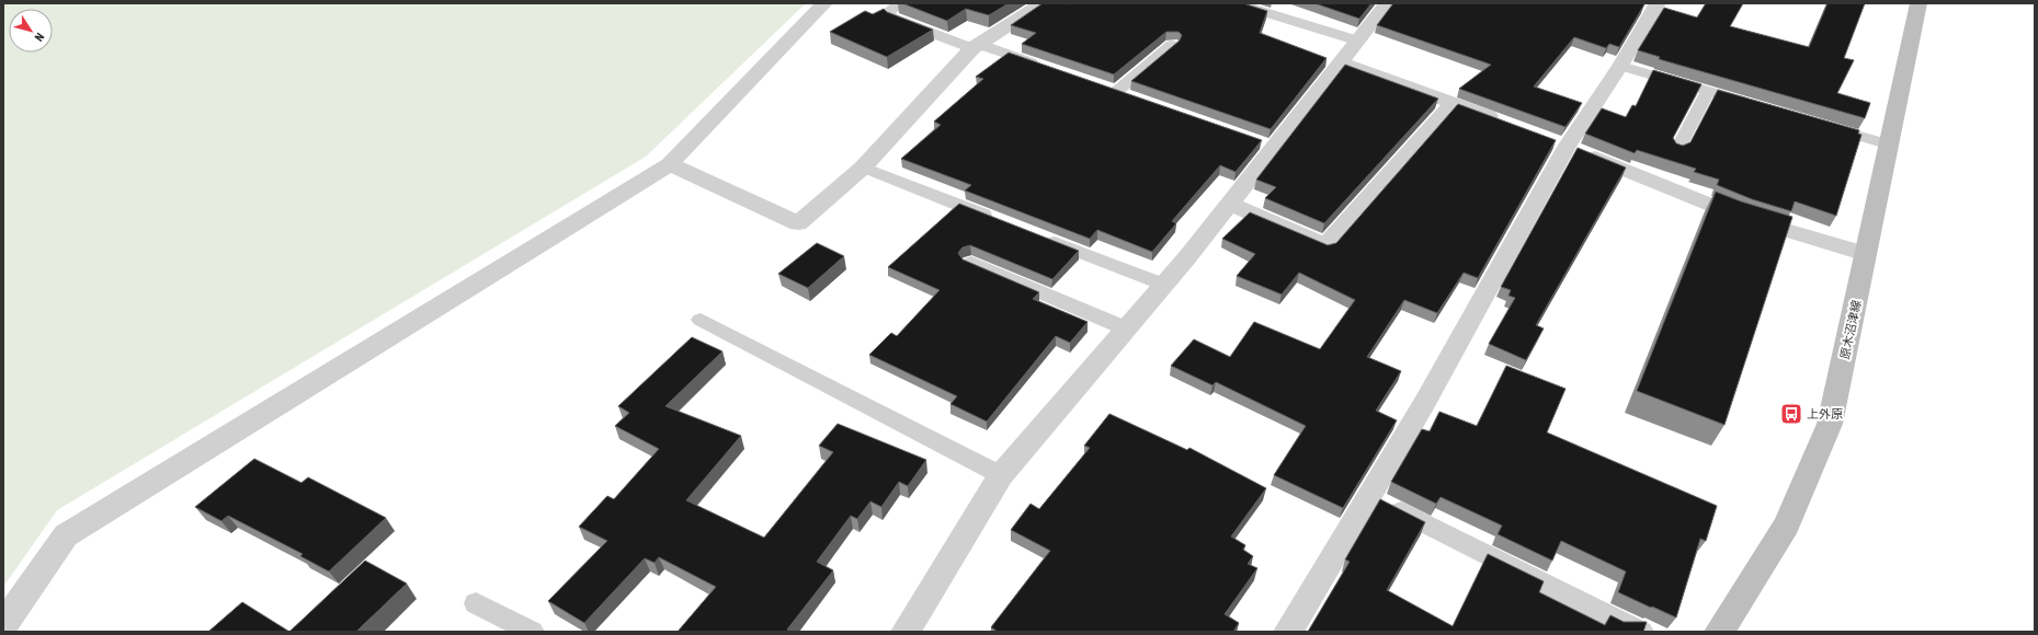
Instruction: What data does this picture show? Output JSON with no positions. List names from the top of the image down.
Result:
{
  "streets": {
    "main road": ["原木沼津線"]
  },
  "places": {
    "bus stop": ["上外原"]
  },
  "north": "bottom right"
}
